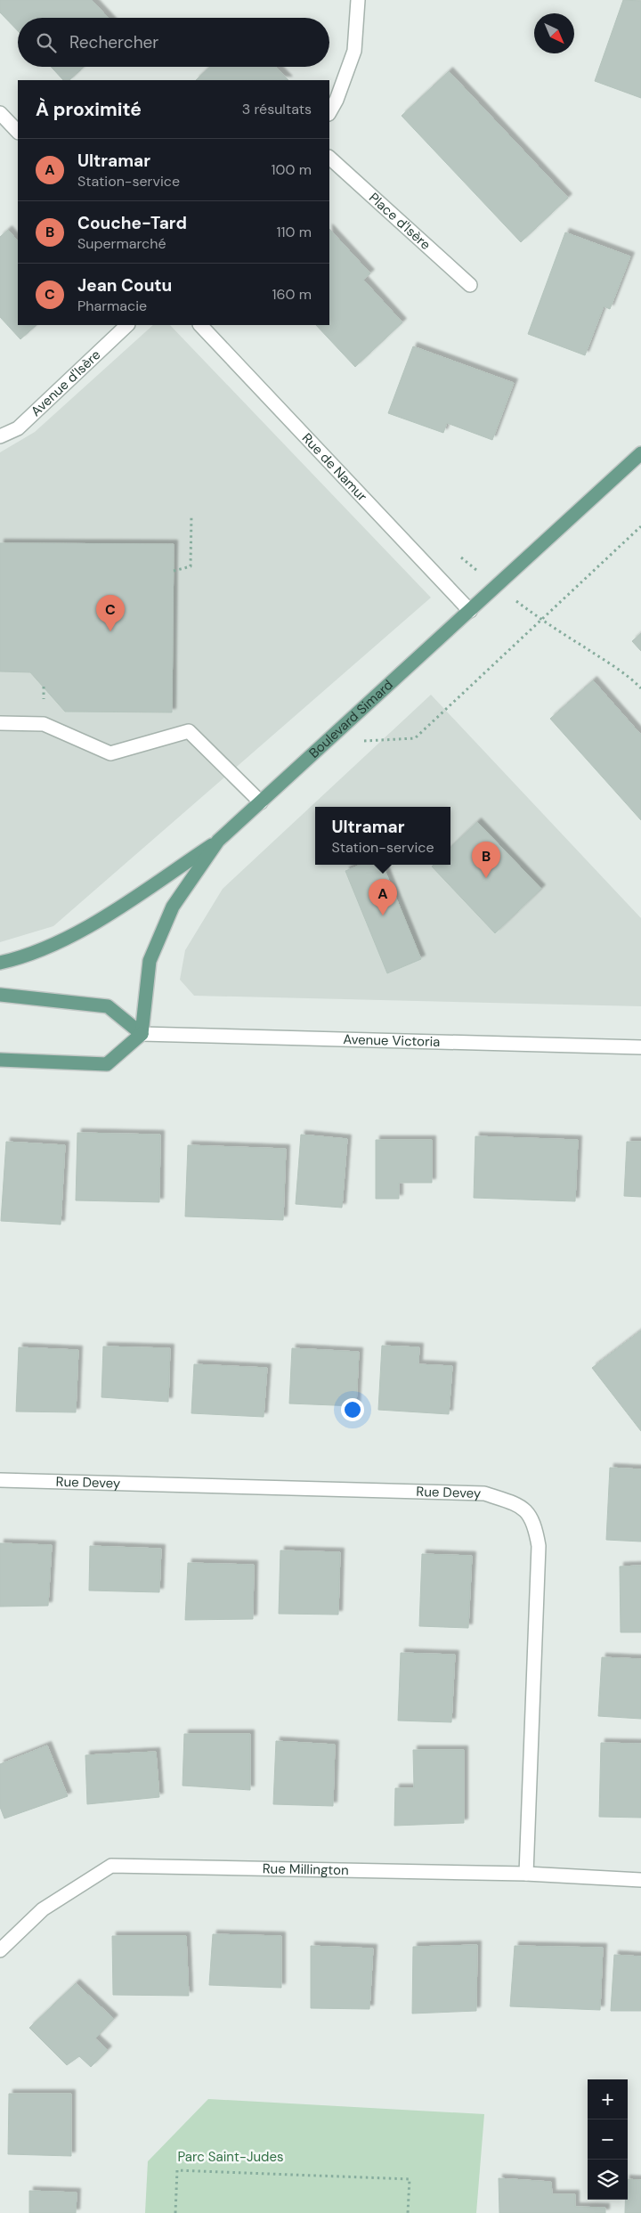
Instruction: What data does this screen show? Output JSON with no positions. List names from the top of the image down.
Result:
{
  "streets": {
    "main road": ["Boulevard Simard"],
    "street": [
      "Place d'Isère",
      "Avenue d'Isère",
      "Rue de Namur",
      "Avenue Victoria",
      "Rue Devey",
      "Rue Millington"
    ]
  },
  "crossings": [
    ["Rue de Namur", "Boulevard Simard"],
    ["Boulevard Simard", "Avenue Victoria"],
    ["Rue Devey", "Rue Millington"]
  ],
  "parks": ["Parc Saint-Judes"],
  "north": "bottom right",
  "page": {
    "search": "Rechercher",
    "heading": ["À proximité", "3 résultats"],
    "list": [
      {
        "mark": "A",
        "name": "Ultramar",
        "note": "Station-service",
        "value": "100 m"
      },
      {
        "mark": "B",
        "name": "Couche-Tard",
        "note": "Supermarché",
        "value": "110 m"
      },
      {
        "mark": "C",
        "name": "Jean Coutu",
        "note": "Pharmacie",
        "value": "160 m"
      }
    ],
    "pins": ["C", "B", "A"],
    "popup": ["Ultramar", "Station-service"],
    "map_buttons": ["+", "−"]
  }
}
